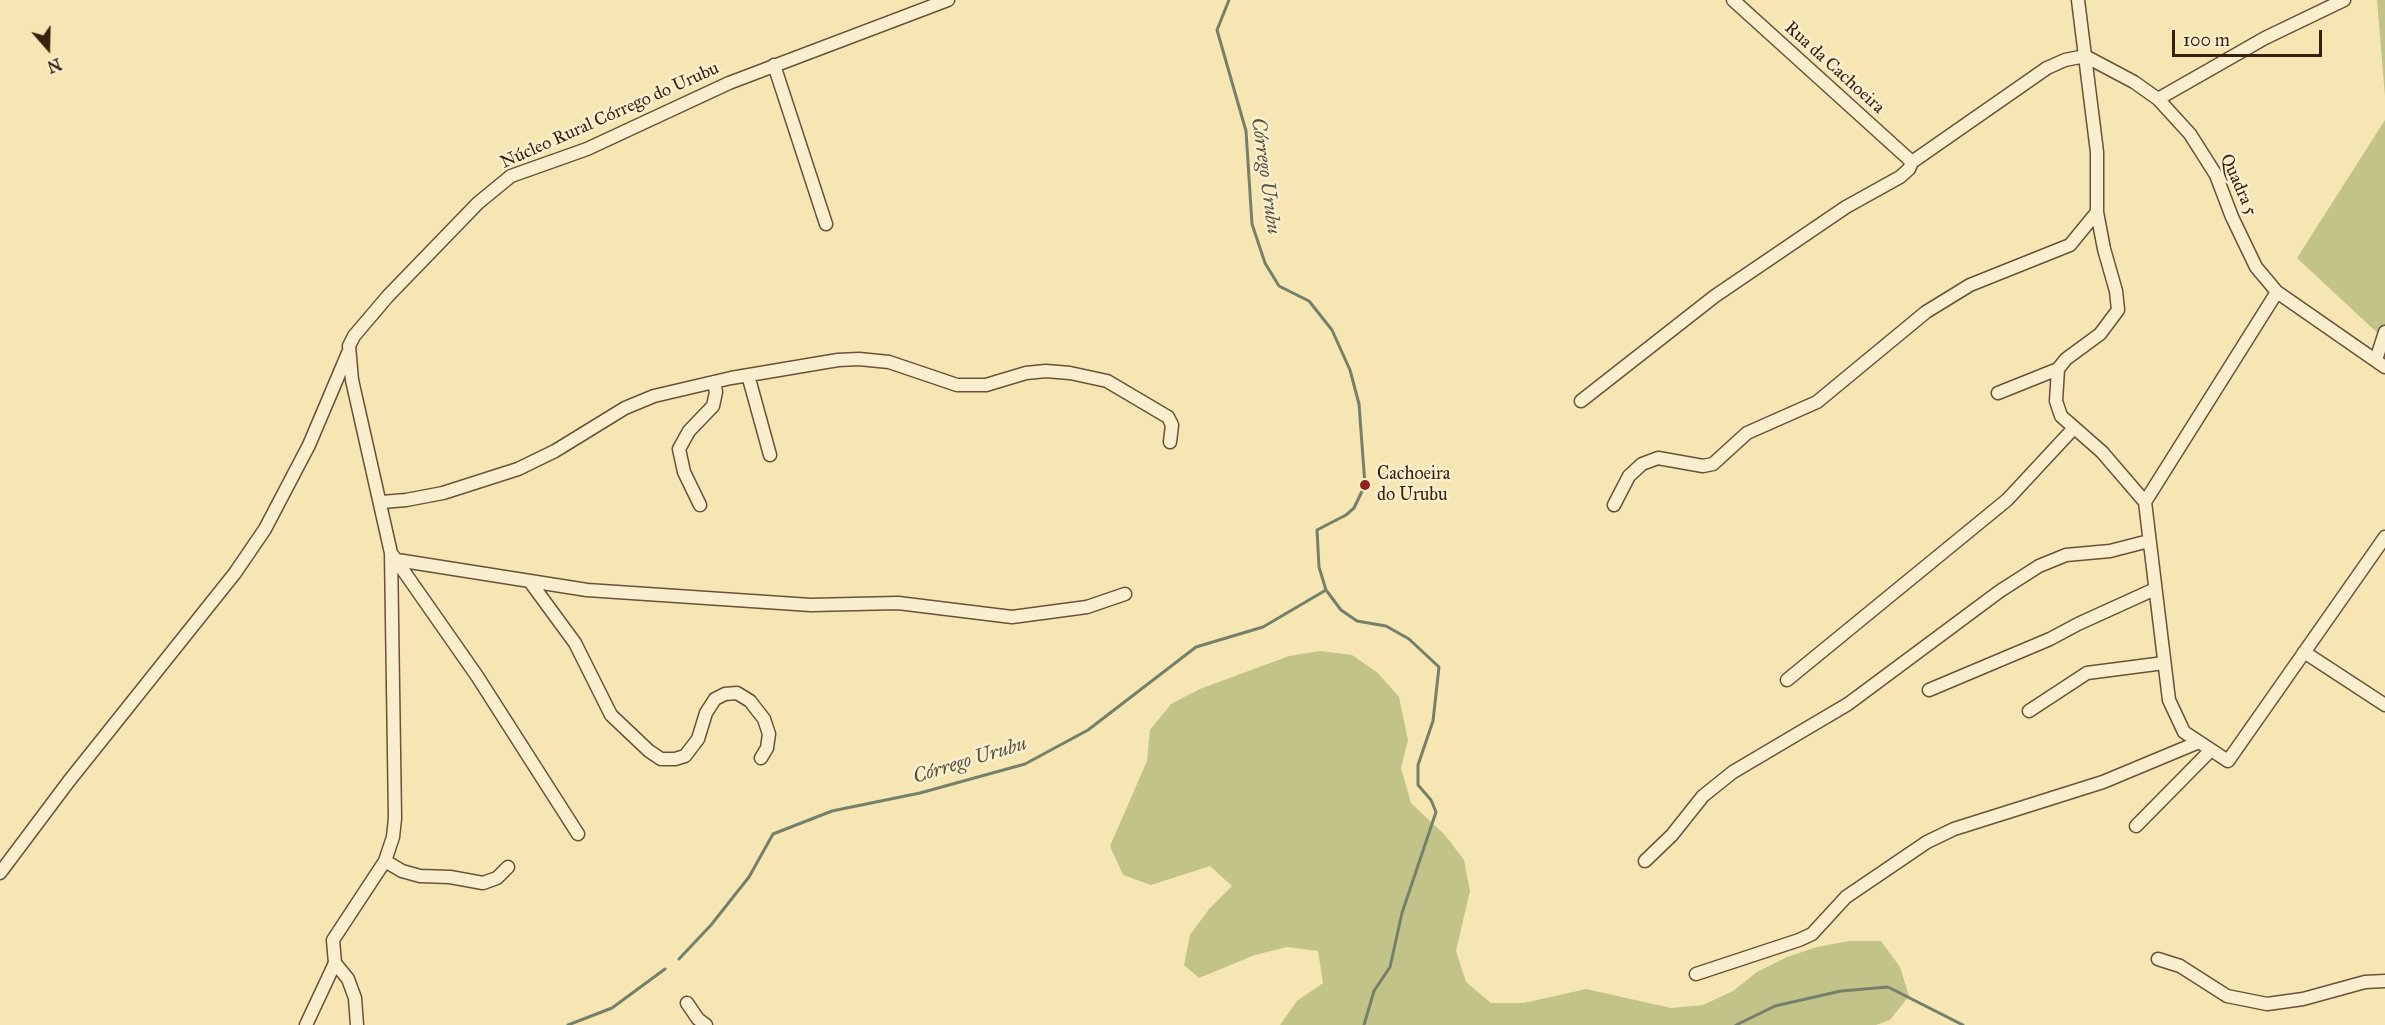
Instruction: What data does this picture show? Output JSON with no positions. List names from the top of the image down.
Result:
{
  "streets": {
    "street": ["Rua da Cachoeira", "Núcleo Rural Córrego do Urubu", "Quadra 5"]
  },
  "water": ["Córrego Urubu"],
  "places": ["Cachoeira do Urubu"],
  "scale_bar": "100 m",
  "north": "bottom"
}
